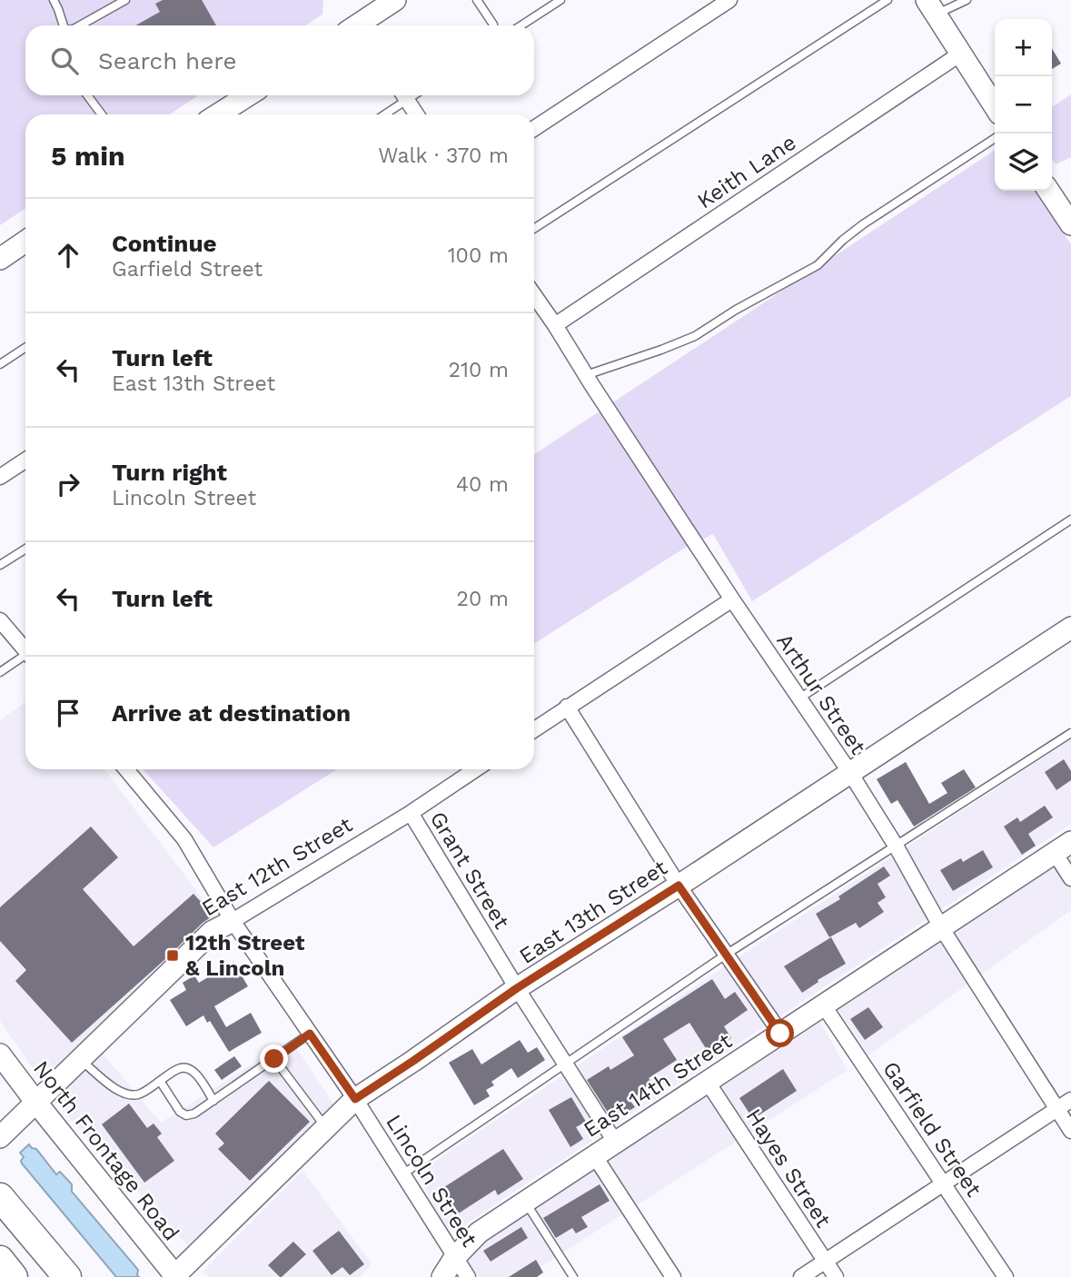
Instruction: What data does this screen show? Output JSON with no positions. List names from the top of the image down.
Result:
{
  "streets": {
    "street": [
      "Keith Lane",
      "Arthur Street",
      "East 12th Street",
      "Grant Street",
      "East 13th Street",
      "East 14th Street",
      "Garfield Street",
      "North Frontage Road",
      "Hayes Street",
      "Lincoln Street"
    ]
  },
  "crossings": [
    ["Keith Lane", "Arthur Street"],
    ["Arthur Street", "East 13th Street"],
    ["Arthur Street", "East 14th Street"],
    ["East 12th Street", "Grant Street"],
    ["East 12th Street", "North Frontage Road"],
    ["East 12th Street", "Lincoln Street"],
    ["Grant Street", "East 13th Street"],
    ["Grant Street", "East 14th Street"],
    ["East 13th Street", "North Frontage Road"],
    ["East 13th Street", "Lincoln Street"],
    ["East 14th Street", "Garfield Street"],
    ["East 14th Street", "Hayes Street"],
    ["East 14th Street", "Lincoln Street"]
  ],
  "places": {
    "transit": ["12th Street & Lincoln"]
  },
  "page": {
    "map_buttons": ["+", "−"],
    "search": "Search here",
    "heading": ["5 min", "Walk · 370 m"],
    "list": [
      ["Continue", "Garfield Street", "100 m"],
      ["Turn left", "East 13th Street", "210 m"],
      ["Turn right", "Lincoln Street", "40 m"],
      ["Turn left", "20 m"],
      "Arrive at destination"
    ]
  }
}
